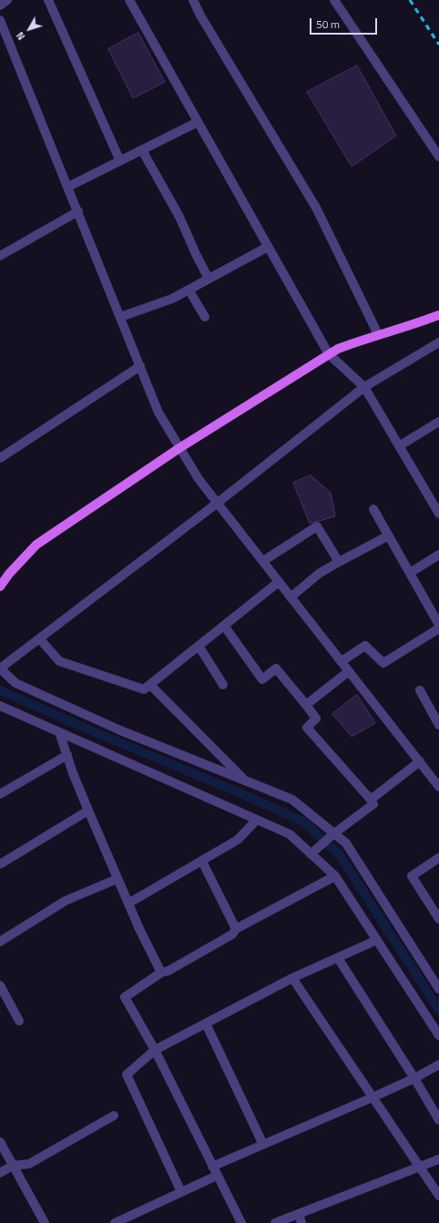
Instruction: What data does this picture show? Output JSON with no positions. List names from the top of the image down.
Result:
{
  "scale_bar": "50 m",
  "north": "bottom left"
}
